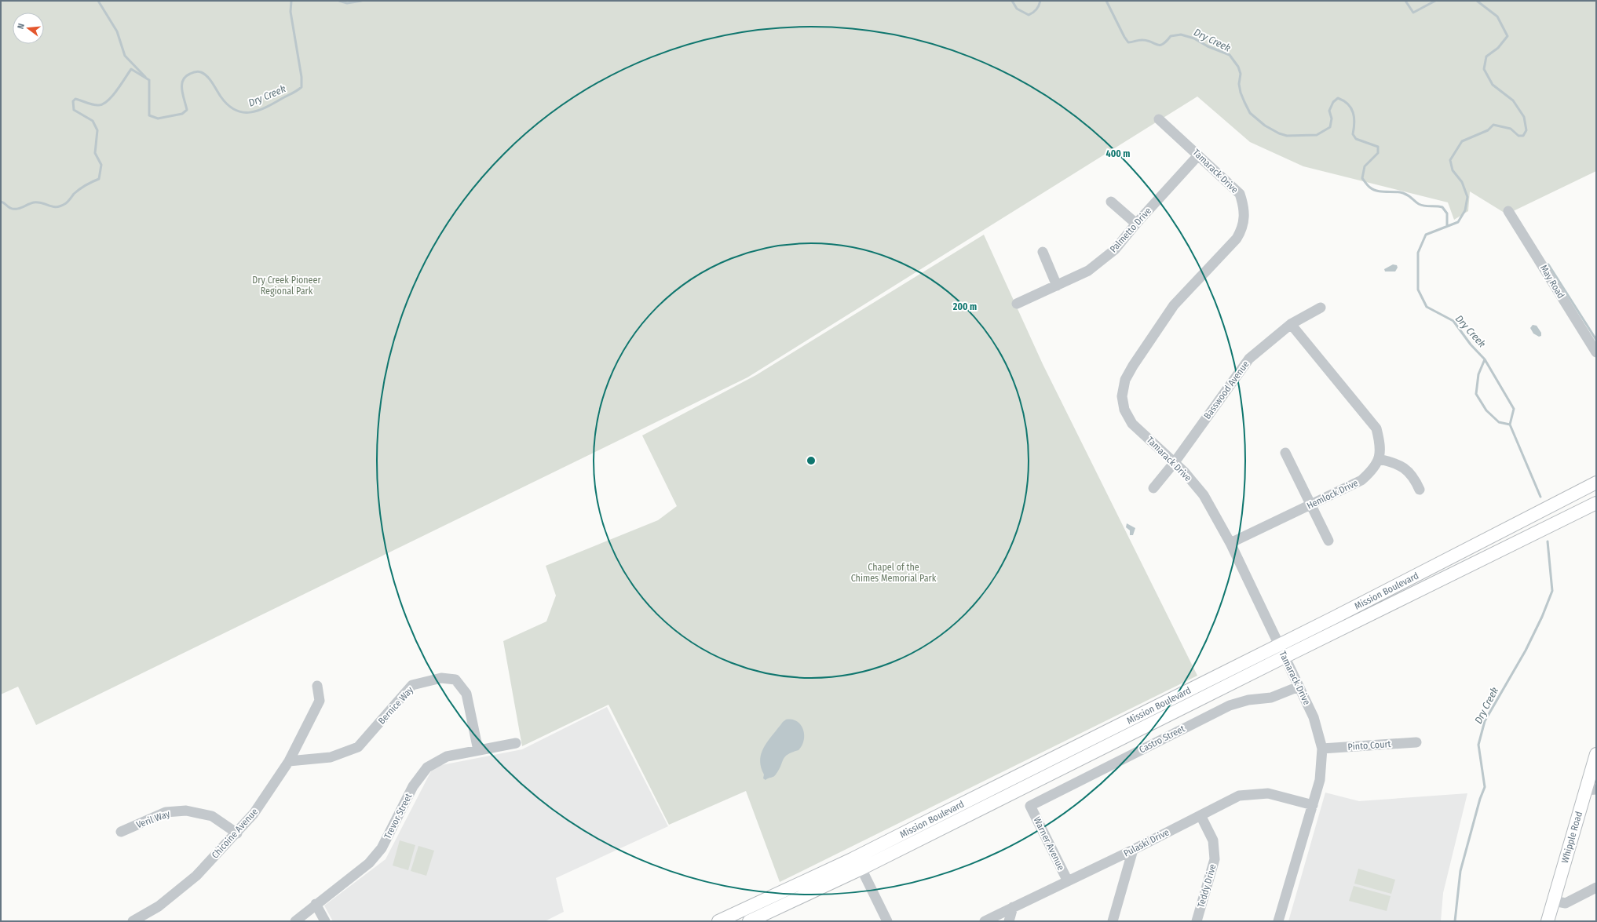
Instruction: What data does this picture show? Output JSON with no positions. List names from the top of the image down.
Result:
{
  "streets": {
    "main road": ["Mission Boulevard", "Whipple Road"],
    "street": [
      "Tamarack Drive",
      "Palmetto Drive",
      "May Road",
      "Basswood Avenue",
      "Hemlock Drive",
      "Bernice Way",
      "Castro Street",
      "Pinto Court",
      "Trevor Street",
      "Veril Way",
      "Chicoine Avenue",
      "Pulaski Drive",
      "Warner Avenue",
      "Teddy Drive"
    ]
  },
  "crossings": [
    ["Tamarack Drive", "Palmetto Drive"],
    ["Tamarack Drive", "Basswood Avenue"],
    ["Tamarack Drive", "Hemlock Drive"],
    ["Tamarack Drive", "Mission Boulevard"],
    ["Tamarack Drive", "Castro Street"],
    ["Tamarack Drive", "Pinto Court"],
    ["Tamarack Drive", "Pulaski Drive"],
    ["Basswood Avenue", "Hemlock Drive"],
    ["Bernice Way", "Trevor Street"],
    ["Bernice Way", "Chicoine Avenue"],
    ["Castro Street", "Warner Avenue"],
    ["Veril Way", "Chicoine Avenue"],
    ["Pulaski Drive", "Warner Avenue"],
    ["Pulaski Drive", "Teddy Drive"]
  ],
  "water": ["Dry Creek"],
  "parks": ["Dry Creek Pioneer Regional Park", "Chapel of the Chimes Memorial Park"],
  "north": "left",
  "rings": ["400 m", "200 m"]
}
